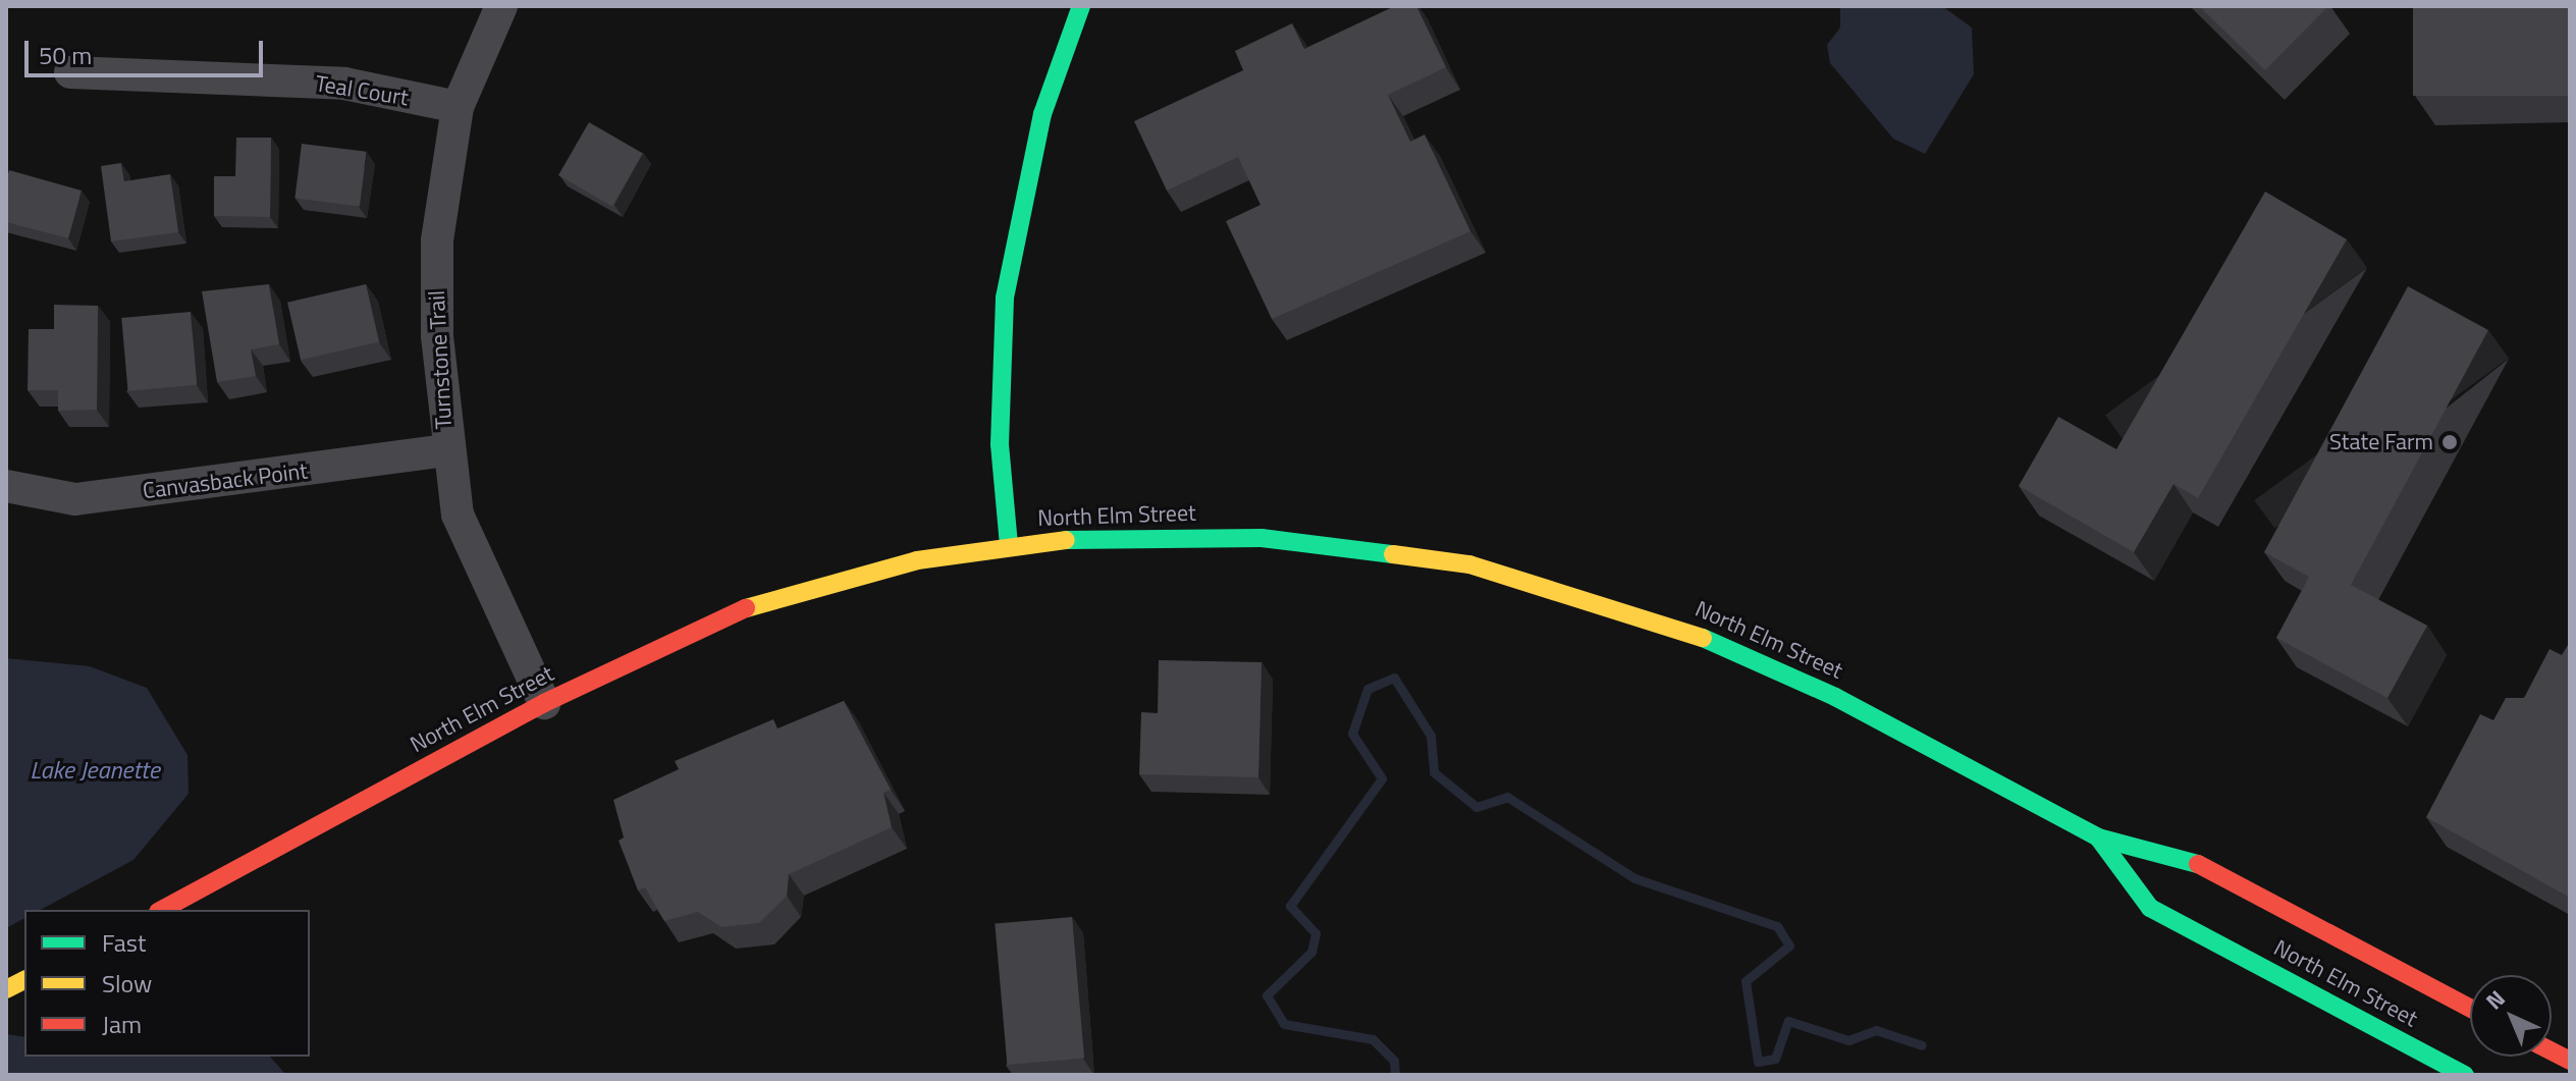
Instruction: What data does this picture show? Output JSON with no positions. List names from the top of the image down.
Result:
{
  "streets": {
    "main road": ["North Elm Street"],
    "street": ["Teal Court", "Turnstone Trail", "Canvasback Point"]
  },
  "crossings": [
    ["Teal Court", "Turnstone Trail"],
    ["Turnstone Trail", "Canvasback Point"],
    ["Turnstone Trail", "North Elm Street"]
  ],
  "water": ["Lake Jeanette"],
  "places": ["State Farm"],
  "legend": ["Fast", "Slow", "Jam"],
  "scale_bar": "50 m",
  "north": "top left"
}
